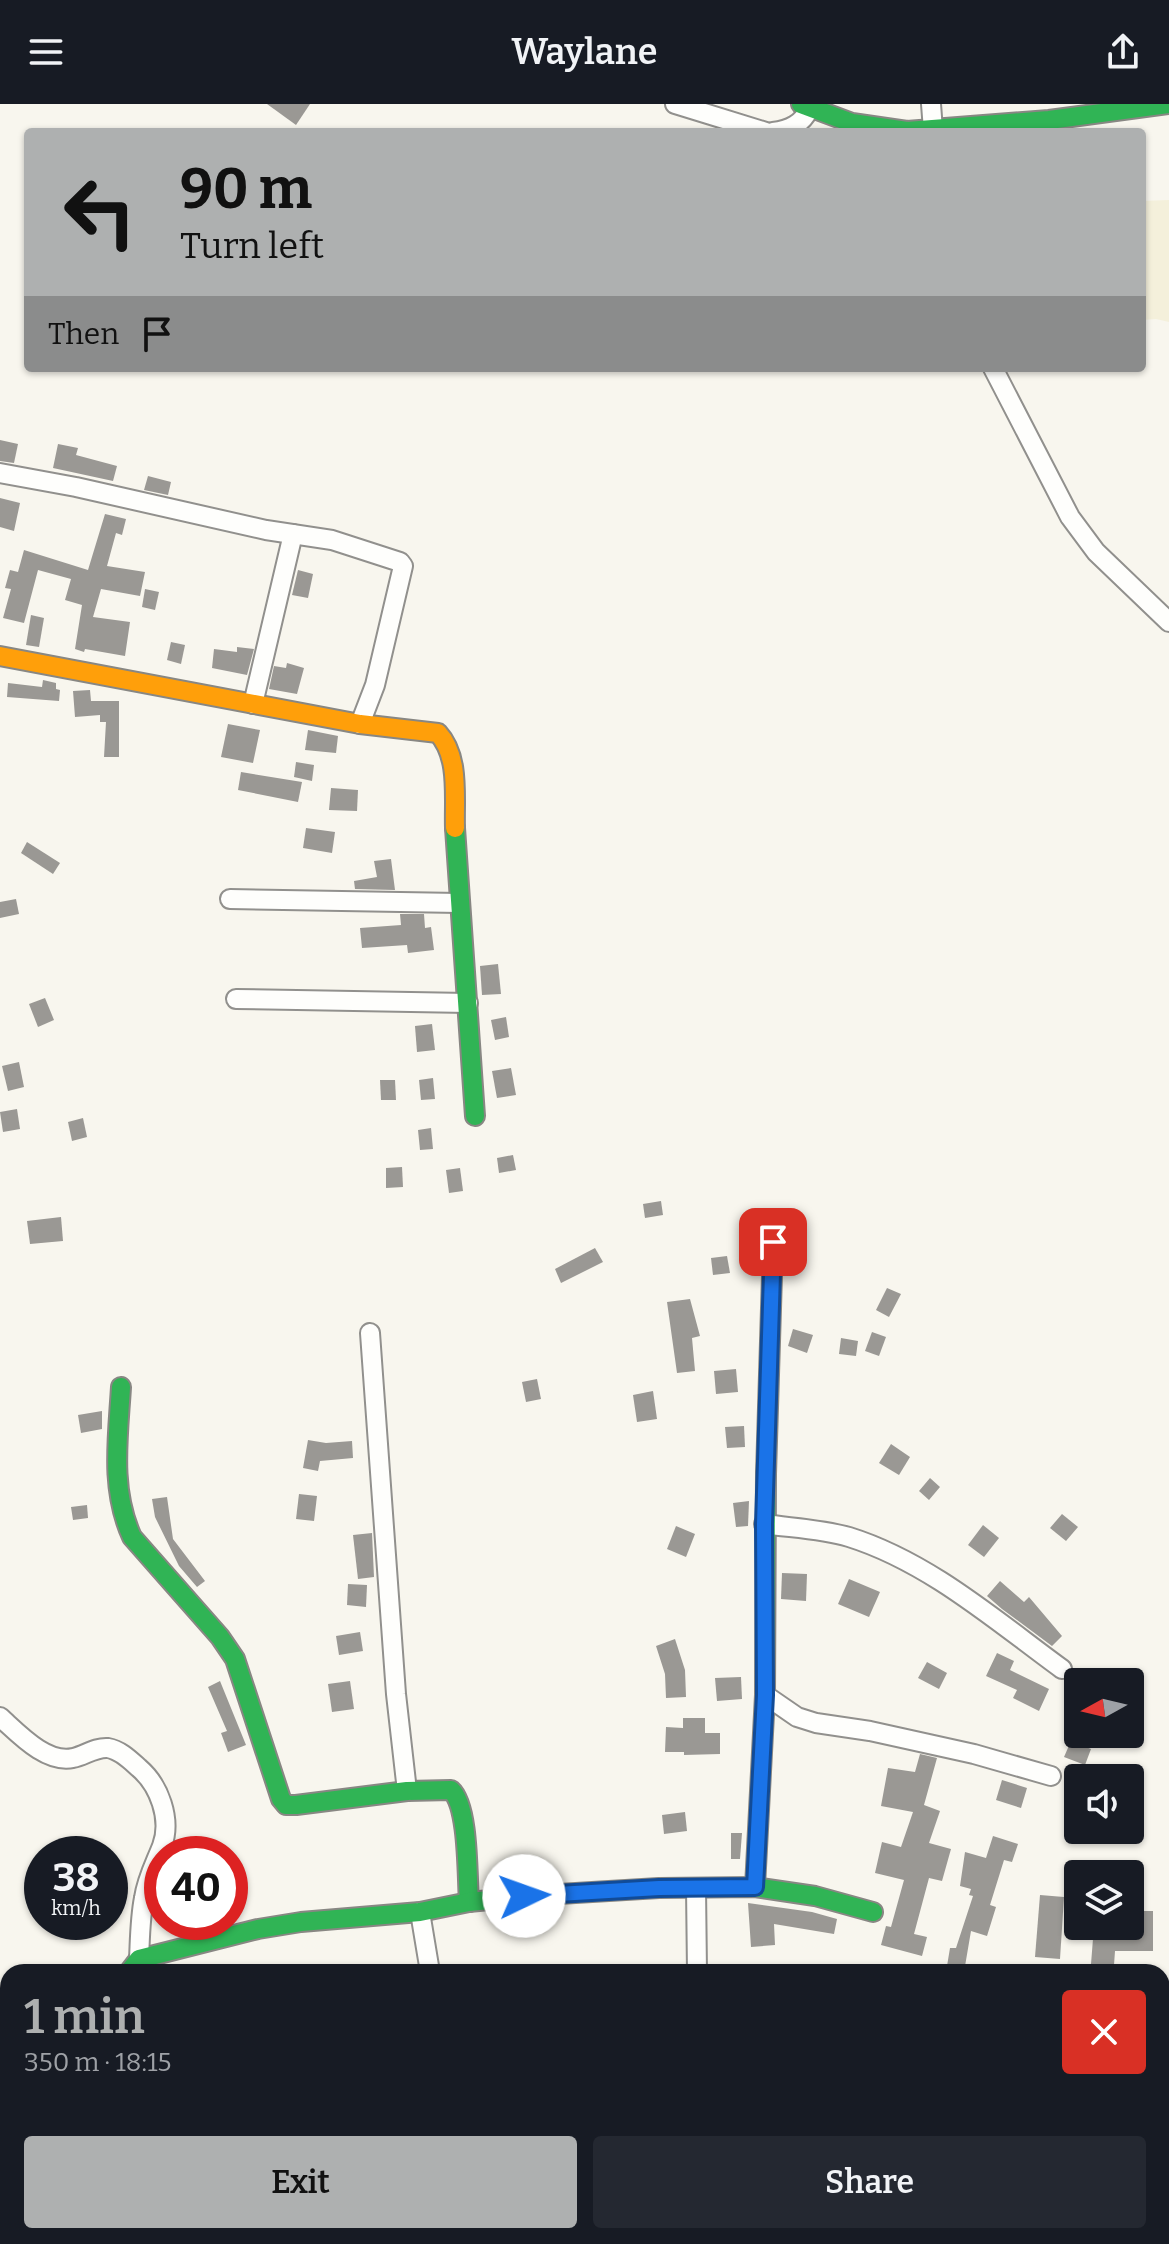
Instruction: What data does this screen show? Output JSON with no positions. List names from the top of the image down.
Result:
{
  "north": "left",
  "page": {
    "header": "Waylane",
    "turn": ["90 m", "Turn left"],
    "then": "Then",
    "speed": "38 km/h",
    "limit": "40",
    "heading": ["1 min", "350 m · 18:15"],
    "buttons": ["Exit", "Share"]
  }
}
